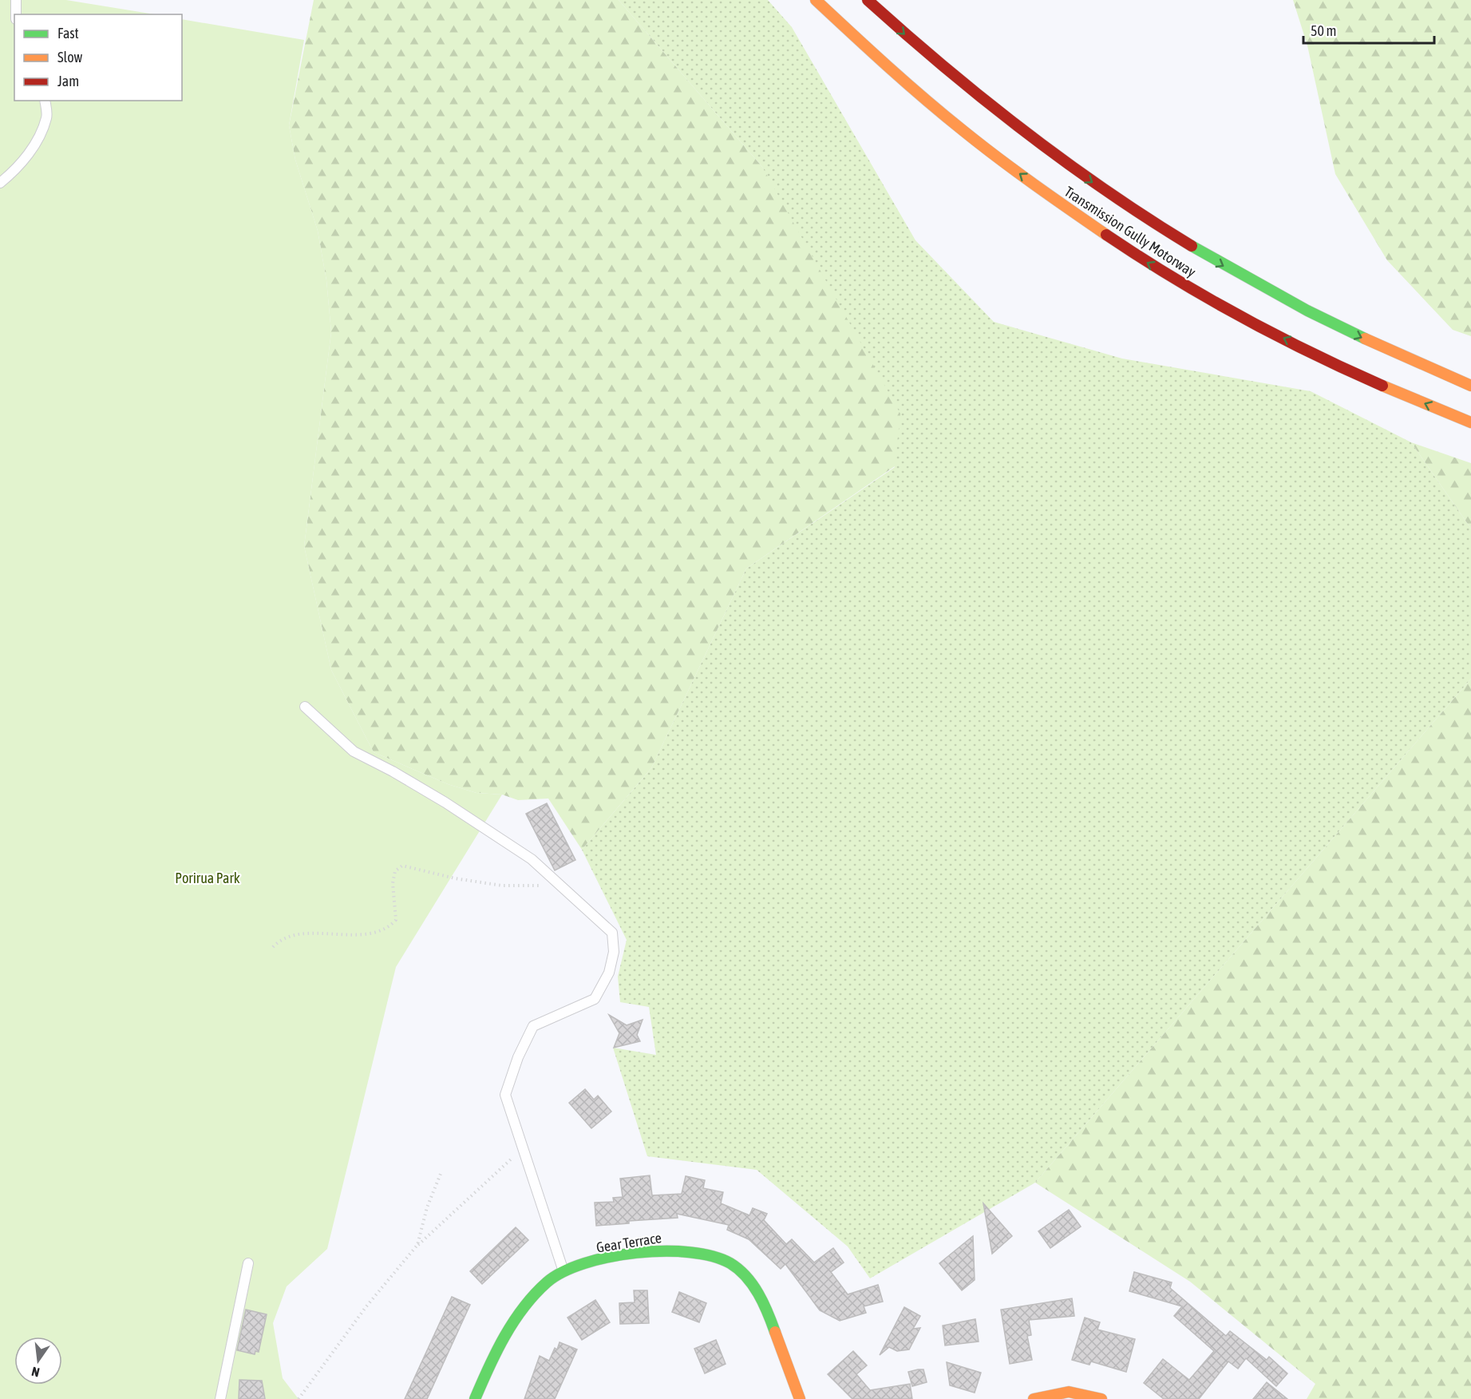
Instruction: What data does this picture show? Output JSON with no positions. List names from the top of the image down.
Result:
{
  "streets": {
    "main road": ["Transmission Gully Motorway", "Gear Terrace"]
  },
  "parks": ["Porirua Park"],
  "legend": ["Fast", "Slow", "Jam"],
  "scale_bar": "50 m",
  "north": "bottom"
}
